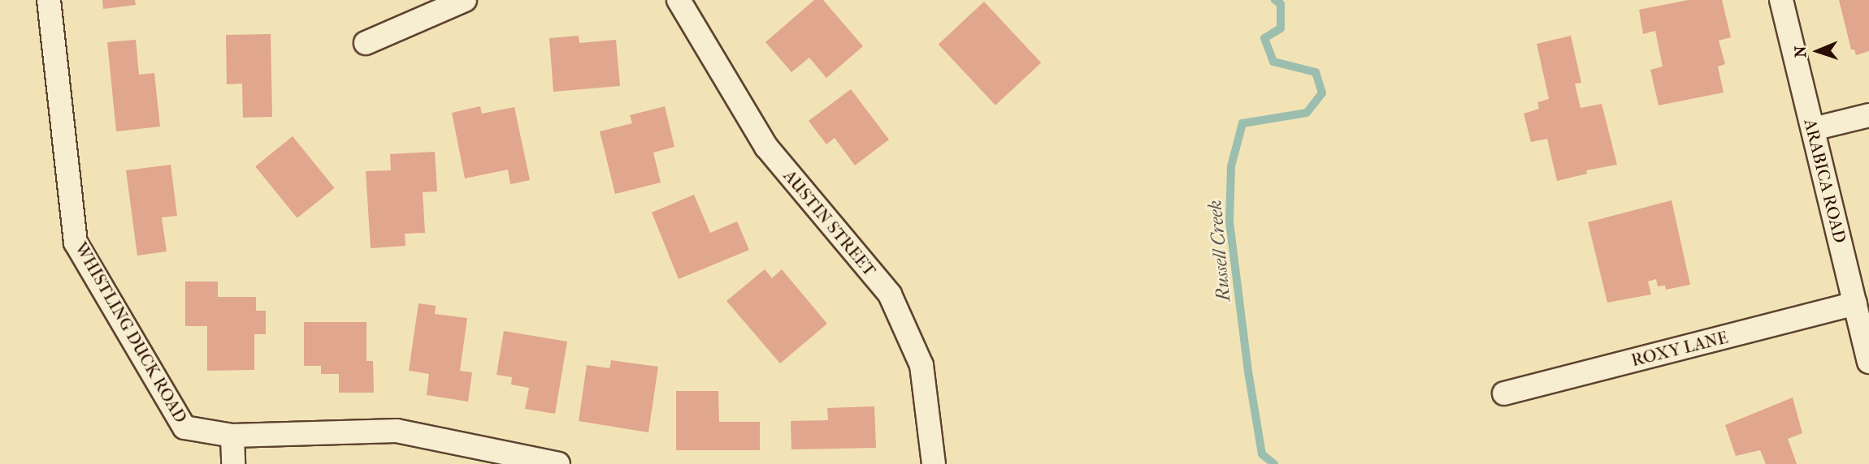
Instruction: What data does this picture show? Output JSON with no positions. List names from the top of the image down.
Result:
{
  "streets": {
    "street": [
      "ARABICA ROAD",
      "AUSTIN STREET",
      "WHISTLING DUCK ROAD",
      "ROXY LANE"
    ]
  },
  "crossings": [
    ["ARABICA ROAD", "ROXY LANE"]
  ],
  "water": ["Russell Creek"],
  "north": "left"
}
